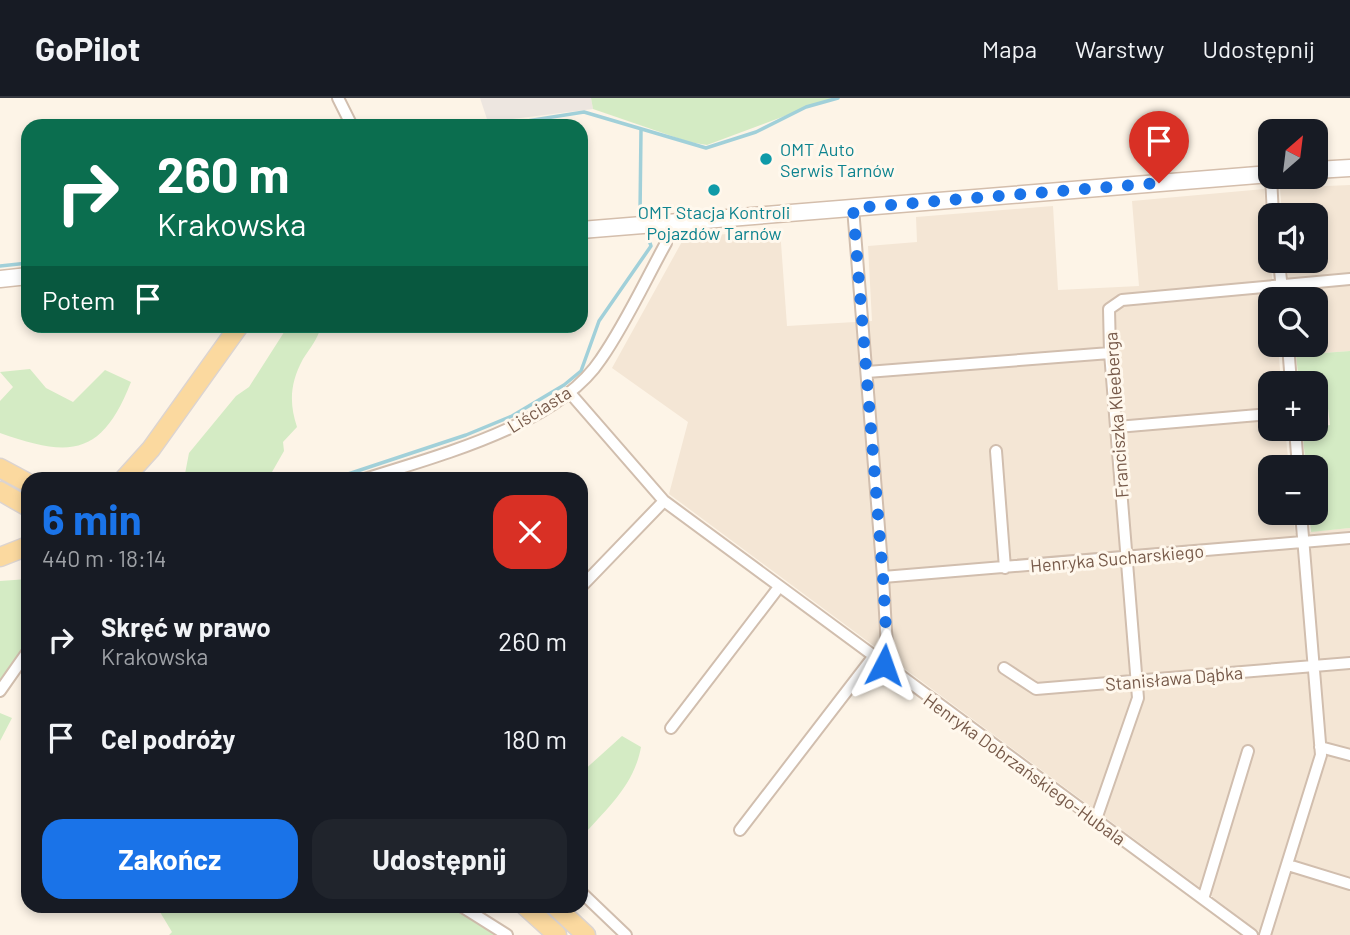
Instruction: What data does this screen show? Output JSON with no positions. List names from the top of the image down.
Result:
{
  "streets": {
    "street": [
      "Liściasta",
      "Franciszka Kleeberga",
      "Henryka Sucharskiego",
      "Stanisława Dąbka",
      "Henryka Dobrzańskiego-Hubala"
    ]
  },
  "crossings": [
    ["Liściasta", "Henryka Dobrzańskiego-Hubala"],
    ["Franciszka Kleeberga", "Henryka Sucharskiego"],
    ["Franciszka Kleeberga", "Stanisława Dąbka"],
    ["Franciszka Kleeberga", "Henryka Dobrzańskiego-Hubala"]
  ],
  "places": ["OMT Auto Serwis Tarnów", "OMT Stacja Kontroli Pojazdów Tarnów"],
  "north": "top right",
  "page": {
    "header": "GoPilot",
    "nav": ["Mapa", "Warstwy", "Udostępnij"],
    "map_buttons": ["+", "−"],
    "turn": ["260 m", "Krakowska"],
    "then": "Potem",
    "heading": ["6 min", "440 m · 18:14"],
    "list": [
      {
        "name": "Skręć w prawo",
        "note": "Krakowska",
        "value": "260 m"
      },
      {
        "name": "Cel podróży",
        "value": "180 m"
      }
    ],
    "buttons": ["Zakończ", "Udostępnij"]
  }
}
